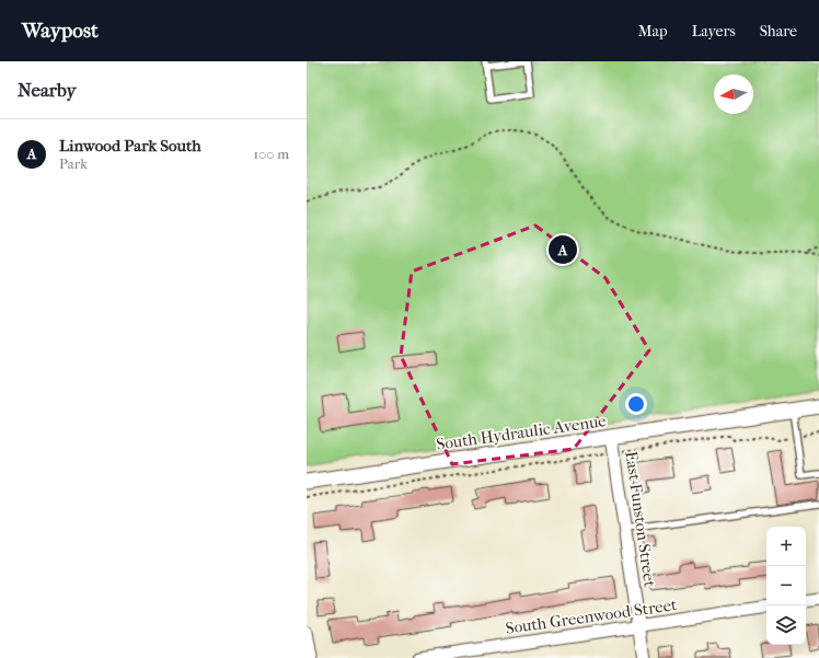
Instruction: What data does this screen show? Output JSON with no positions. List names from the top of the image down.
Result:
{
  "streets": {
    "street": ["South Hydraulic Avenue", "East Funston Street", "South Greenwood Street"]
  },
  "crossings": [
    ["South Hydraulic Avenue", "East Funston Street"],
    ["East Funston Street", "South Greenwood Street"]
  ],
  "north": "left",
  "page": {
    "header": "Waypost",
    "nav": ["Map", "Layers", "Share"],
    "heading": "Nearby",
    "list": [
      {
        "mark": "A",
        "name": "Linwood Park South",
        "note": "Park",
        "value": "100 m"
      }
    ],
    "pins": "A",
    "map_buttons": ["+", "−"]
  }
}
